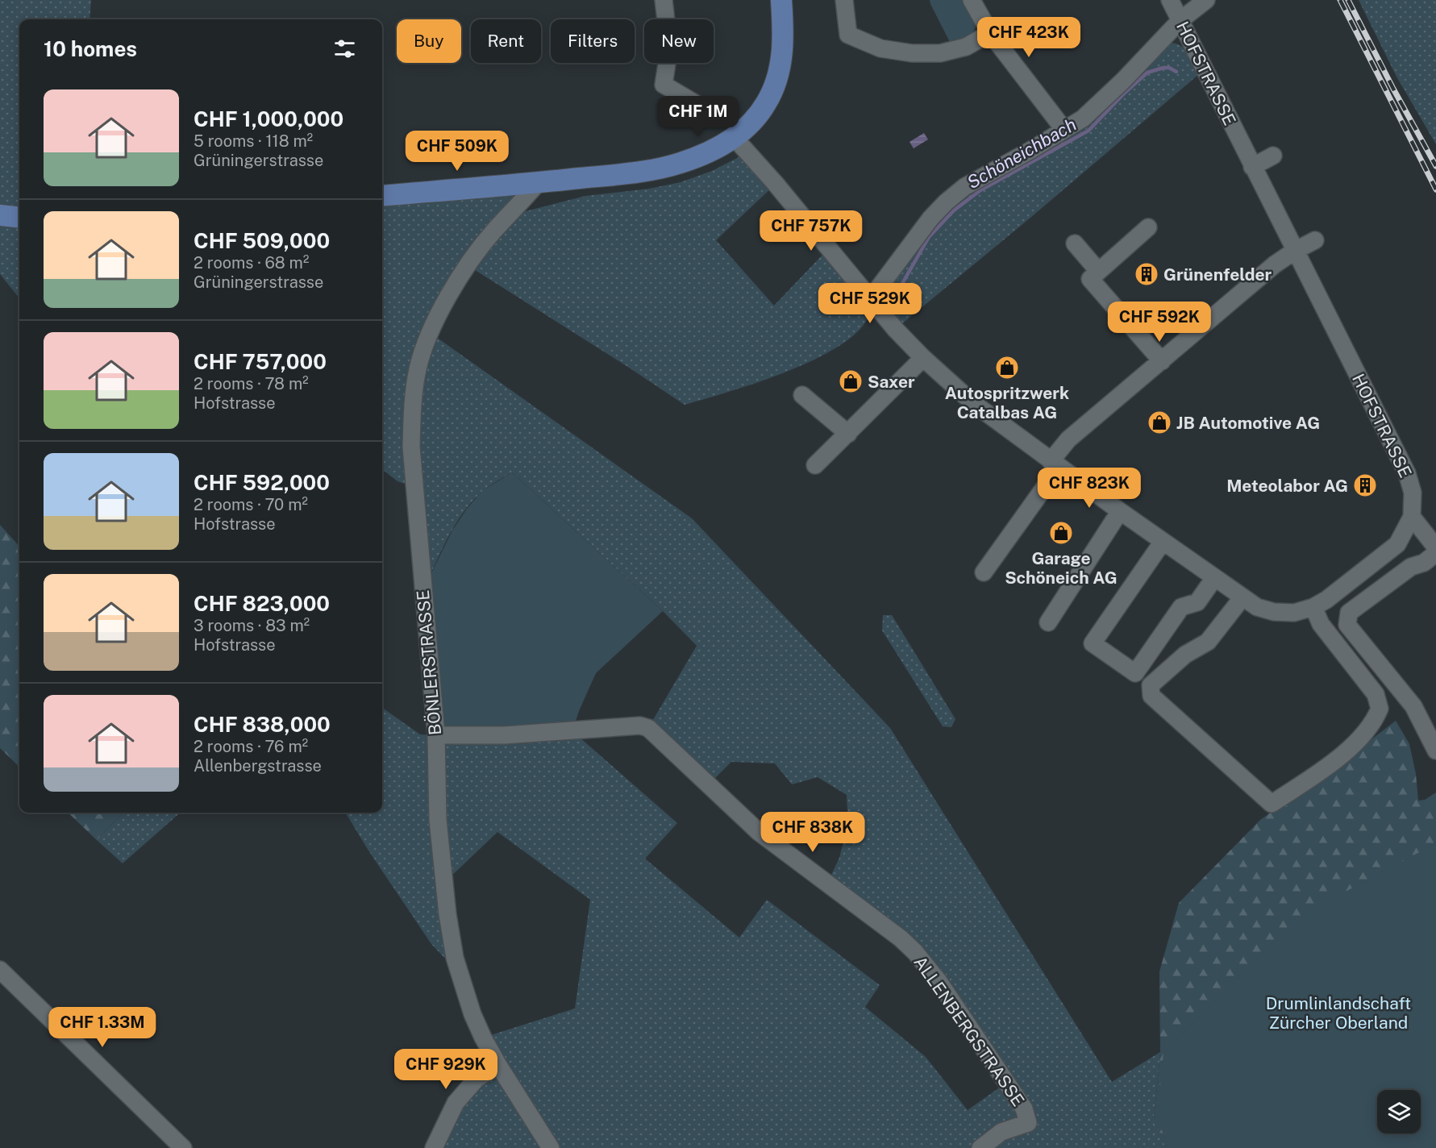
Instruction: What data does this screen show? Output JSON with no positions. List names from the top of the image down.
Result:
{
  "streets": {
    "street": ["HOFSTRASSE", "BÖNLERSTRASSE", "ALLENBERGSTRASSE"]
  },
  "crossings": [
    ["BÖNLERSTRASSE", "ALLENBERGSTRASSE"]
  ],
  "water": ["Schöneichbach"],
  "parks": ["Drumlinlandschaft Zürcher Oberland"],
  "places": {
    "building": ["Grünenfelder", "Meteolabor AG"],
    "shop": [
      "Autospritzwerk Catalbas AG",
      "Saxer",
      "JB Automotive AG",
      "Garage Schöneich AG"
    ]
  },
  "page": {
    "price": [
      "CHF 423K",
      "CHF 1M",
      "CHF 509K",
      "CHF 757K",
      "CHF 529K",
      "CHF 592K",
      "CHF 823K",
      "CHF 838K",
      "CHF 1.33M",
      "CHF 929K"
    ],
    "chip": [
      "Buy",
      "Rent",
      "Filters",
      "New"
    ],
    "heading": "10 homes",
    "list": [
      {
        "name": "CHF 1,000,000",
        "note": "5 rooms · 118 m² · Grüningerstrasse"
      },
      {
        "name": "CHF 509,000",
        "note": "2 rooms · 68 m² · Grüningerstrasse"
      },
      {
        "name": "CHF 757,000",
        "note": "2 rooms · 78 m² · Hofstrasse"
      },
      {
        "name": "CHF 592,000",
        "note": "2 rooms · 70 m² · Hofstrasse"
      },
      {
        "name": "CHF 823,000",
        "note": "3 rooms · 83 m² · Hofstrasse"
      },
      {
        "name": "CHF 838,000",
        "note": "2 rooms · 76 m² · Allenbergstrasse"
      }
    ]
  }
}
